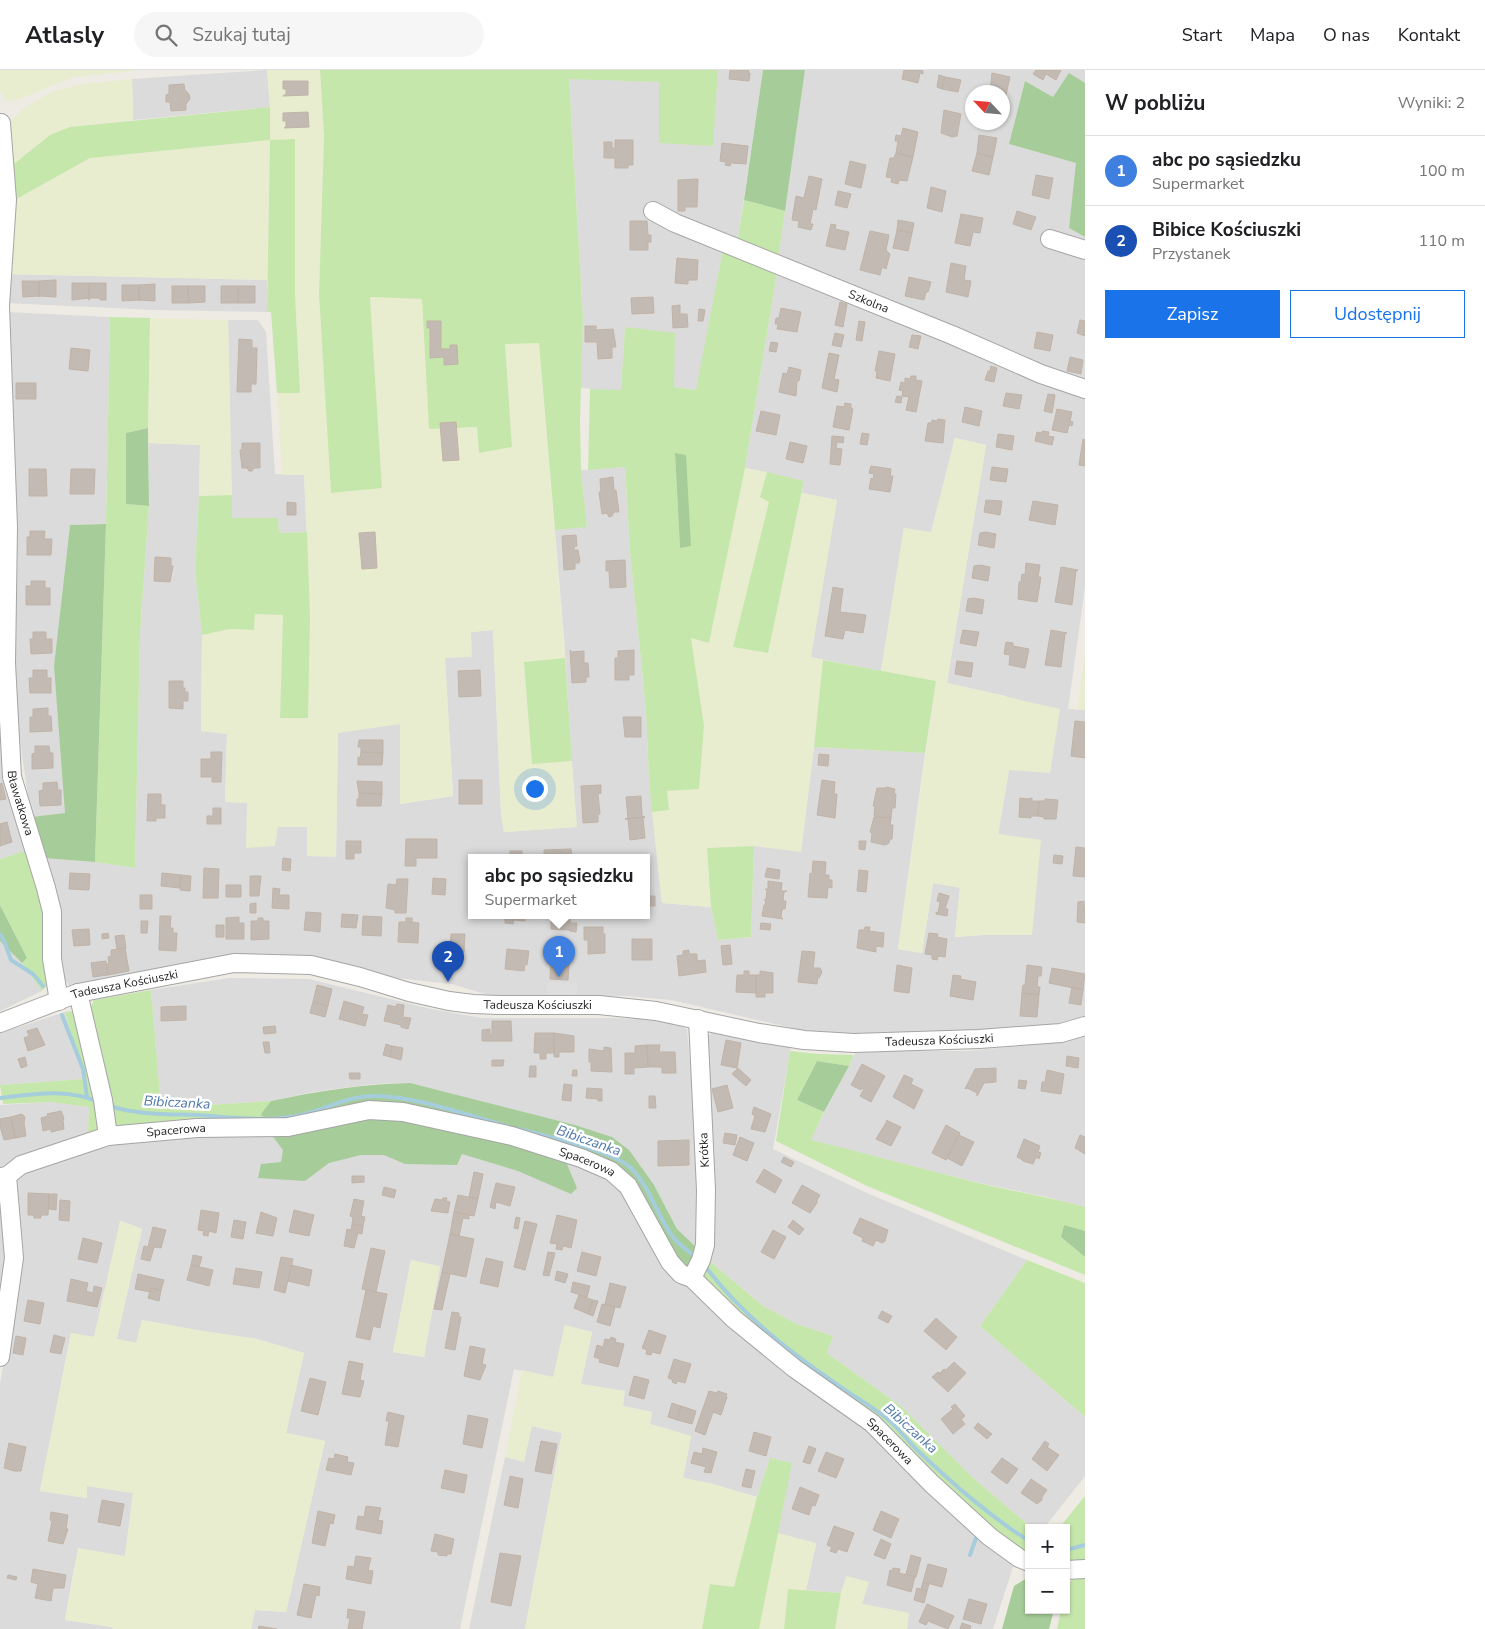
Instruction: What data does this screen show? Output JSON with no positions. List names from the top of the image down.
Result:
{
  "streets": {
    "street": [
      "Szkolna",
      "Bławatkowa",
      "Tadeusza Kościuszki",
      "Spacerowa",
      "Krótka"
    ]
  },
  "crossings": [
    ["Bławatkowa", "Tadeusza Kościuszki"],
    ["Tadeusza Kościuszki", "Krótka"],
    ["Spacerowa", "Krótka"]
  ],
  "water": ["Bibiczanka"],
  "north": "top left",
  "page": {
    "header": "Atlasly",
    "search": "Szukaj tutaj",
    "nav": [
      "Start",
      "Mapa",
      "O nas",
      "Kontakt"
    ],
    "heading": ["W pobliżu", "Wyniki: 2"],
    "list": [
      {
        "mark": "1",
        "name": "abc po sąsiedzku",
        "note": "Supermarket",
        "value": "100 m"
      },
      {
        "mark": "2",
        "name": "Bibice Kościuszki",
        "note": "Przystanek",
        "value": "110 m"
      }
    ],
    "buttons": ["Zapisz", "Udostępnij"],
    "popup": ["abc po sąsiedzku", "Supermarket"],
    "pins": ["1", "2"],
    "map_buttons": ["+", "−"]
  }
}
